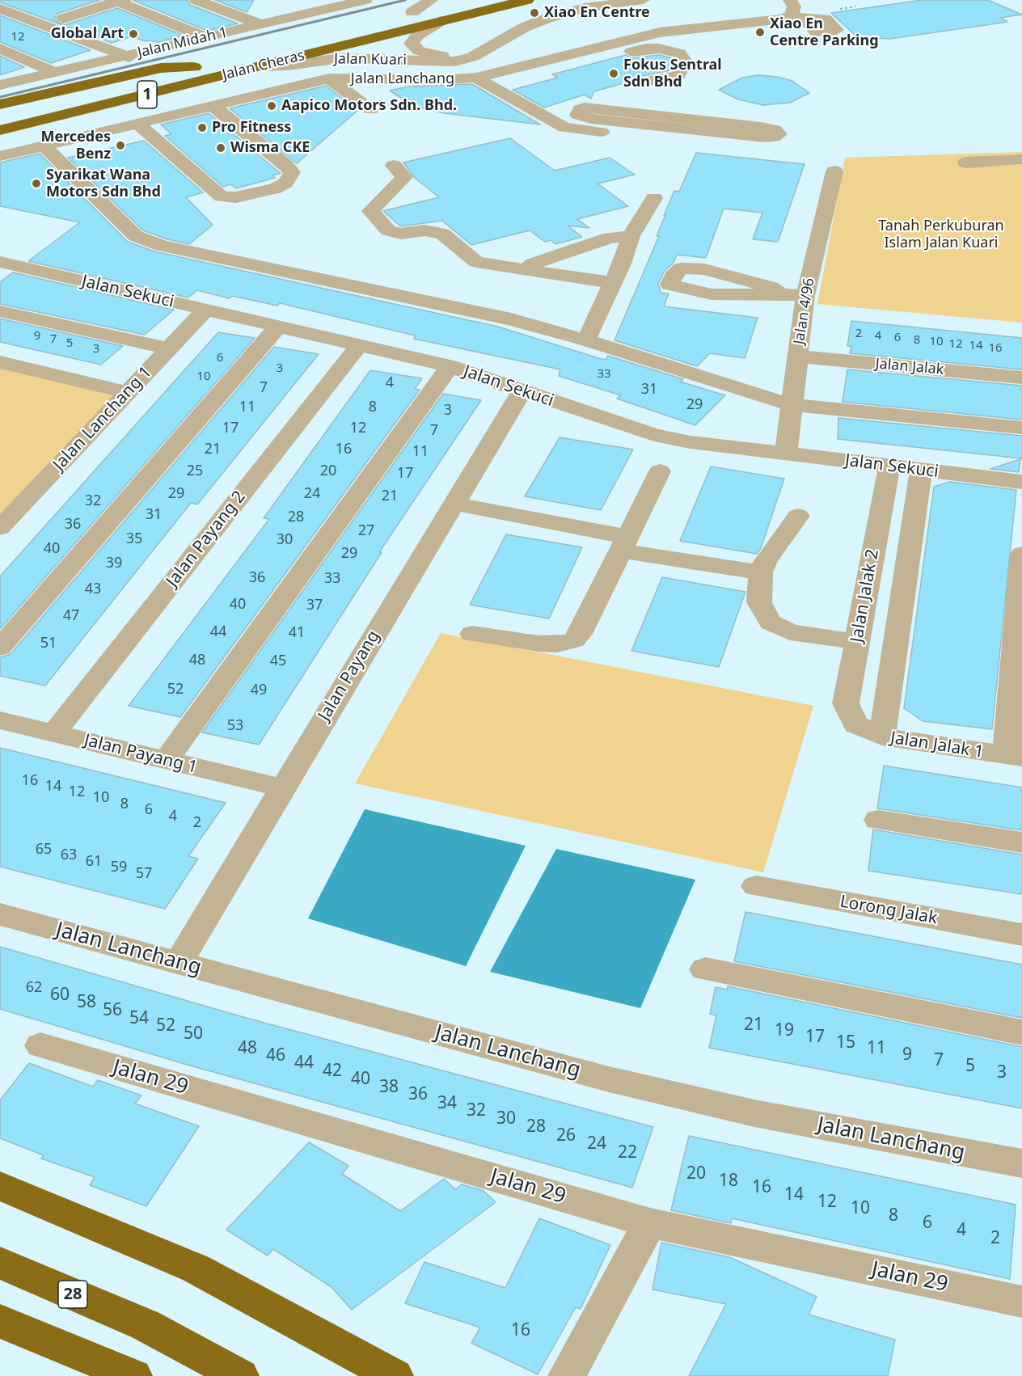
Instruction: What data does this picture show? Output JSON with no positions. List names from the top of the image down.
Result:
{
  "streets": {
    "highway": ["Jalan Cheras", "1", "28"],
    "street": [
      "Jalan Midah 1",
      "Jalan Kuari",
      "Jalan Lanchang",
      "Jalan Sekuci",
      "Jalan 4/96",
      "Jalan Jalak",
      "Jalan Lanchang 1",
      "Jalan Payang 2",
      "Jalan Jalak 2",
      "Jalan Payang",
      "Jalan Jalak 1",
      "Jalan Payang 1",
      "Lorong Jalak",
      "Jalan 29"
    ]
  },
  "crossings": [
    ["Jalan Kuari", "Jalan Cheras"],
    ["Jalan Lanchang", "Jalan Payang"],
    ["Jalan Sekuci", "Jalan 4/96"],
    ["Jalan Sekuci", "Jalan Lanchang 1"],
    ["Jalan Sekuci", "Jalan Payang 2"],
    ["Jalan Sekuci", "Jalan Jalak 2"],
    ["Jalan Sekuci", "Jalan Payang"],
    ["Jalan 4/96", "Jalan Jalak"],
    ["Jalan Payang 2", "Jalan Payang 1"],
    ["Jalan Jalak 2", "Jalan Jalak 1"],
    ["Jalan Payang", "Jalan Payang 1"]
  ],
  "parks": ["Tanah Perkuburan Islam Jalan Kuari"],
  "places": [
    "Xiao En Centre",
    "Xiao En Centre Parking",
    "Global Art",
    "Fokus Sentral Sdn Bhd",
    "Aapico Motors Sdn. Bhd.",
    "Pro Fitness",
    "Mercedes Benz",
    "Wisma CKE",
    "Syarikat Wana Motors Sdn Bhd"
  ],
  "house_numbers": [
    "12",
    "2",
    "9",
    "4",
    "6",
    "7",
    "8",
    "10",
    "5",
    "12",
    "14",
    "16",
    "3",
    "6",
    "3",
    "33",
    "10",
    "4",
    "7",
    "31",
    "29",
    "11",
    "8",
    "3",
    "17",
    "12",
    "7",
    "21",
    "16",
    "11",
    "25",
    "20",
    "17",
    "29",
    "24",
    "21",
    "32",
    "31",
    "28",
    "36",
    "27",
    "35",
    "30",
    "40",
    "29",
    "39",
    "36",
    "33",
    "43",
    "40",
    "37",
    "47",
    "44",
    "41",
    "51",
    "48",
    "45",
    "52",
    "49",
    "53",
    "16",
    "14",
    "12",
    "10",
    "8",
    "6",
    "4",
    "2",
    "65",
    "63",
    "61",
    "59",
    "57",
    "62",
    "60",
    "58",
    "56",
    "54",
    "21",
    "52",
    "19",
    "50",
    "17",
    "15",
    "48",
    "11",
    "9",
    "46",
    "7",
    "44",
    "5",
    "42",
    "3",
    "40",
    "38",
    "36",
    "34",
    "32",
    "30",
    "28",
    "26",
    "24",
    "22",
    "20",
    "18",
    "16",
    "14",
    "12",
    "10",
    "8",
    "6",
    "4",
    "2",
    "16"
  ]
}
